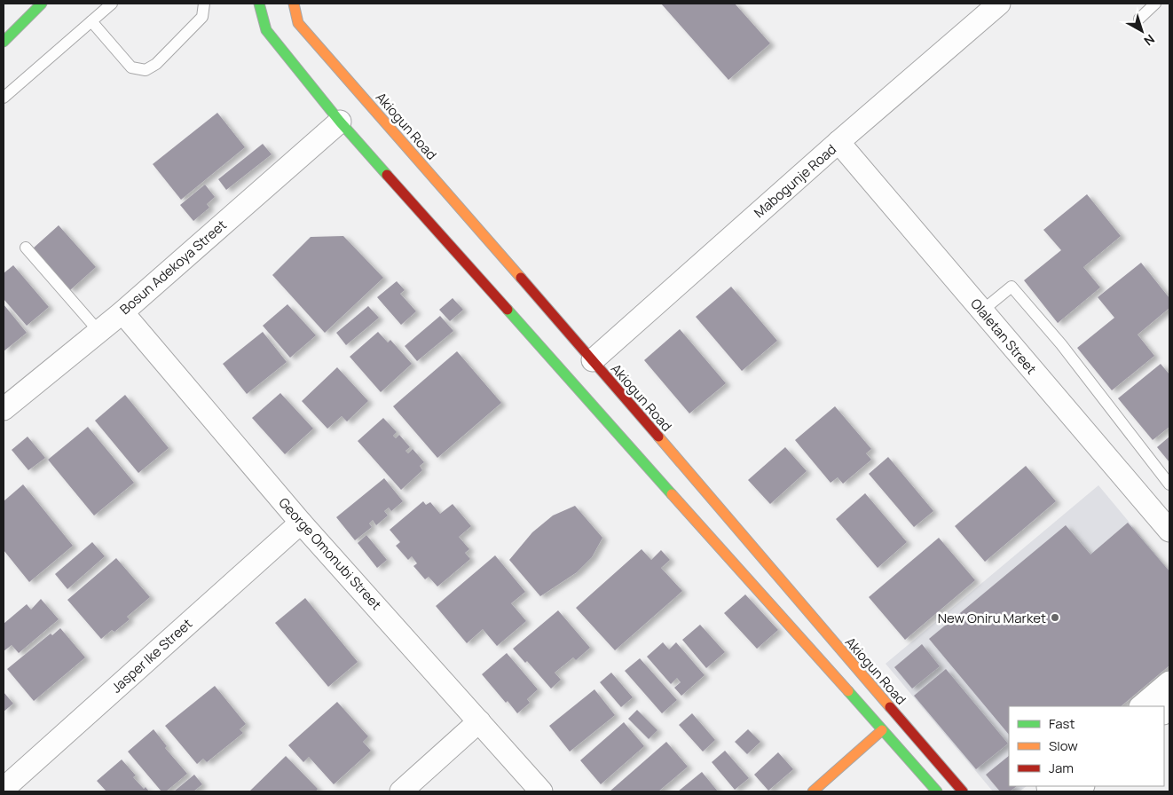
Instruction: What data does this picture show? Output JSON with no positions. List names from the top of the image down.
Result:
{
  "streets": {
    "main road": ["Akiogun Road"],
    "street": [
      "Mabogunje Road",
      "Bosun Adekoya Street",
      "Olaletan Street",
      "George Omonubi Street",
      "Jasper Ike Street"
    ]
  },
  "crossings": [
    ["Akiogun Road", "Mabogunje Road"],
    ["Mabogunje Road", "Olaletan Street"],
    ["Bosun Adekoya Street", "George Omonubi Street"],
    ["George Omonubi Street", "Jasper Ike Street"]
  ],
  "places": ["New Oniru Market"],
  "legend": ["Fast", "Slow", "Jam"],
  "north": "bottom right"
}
